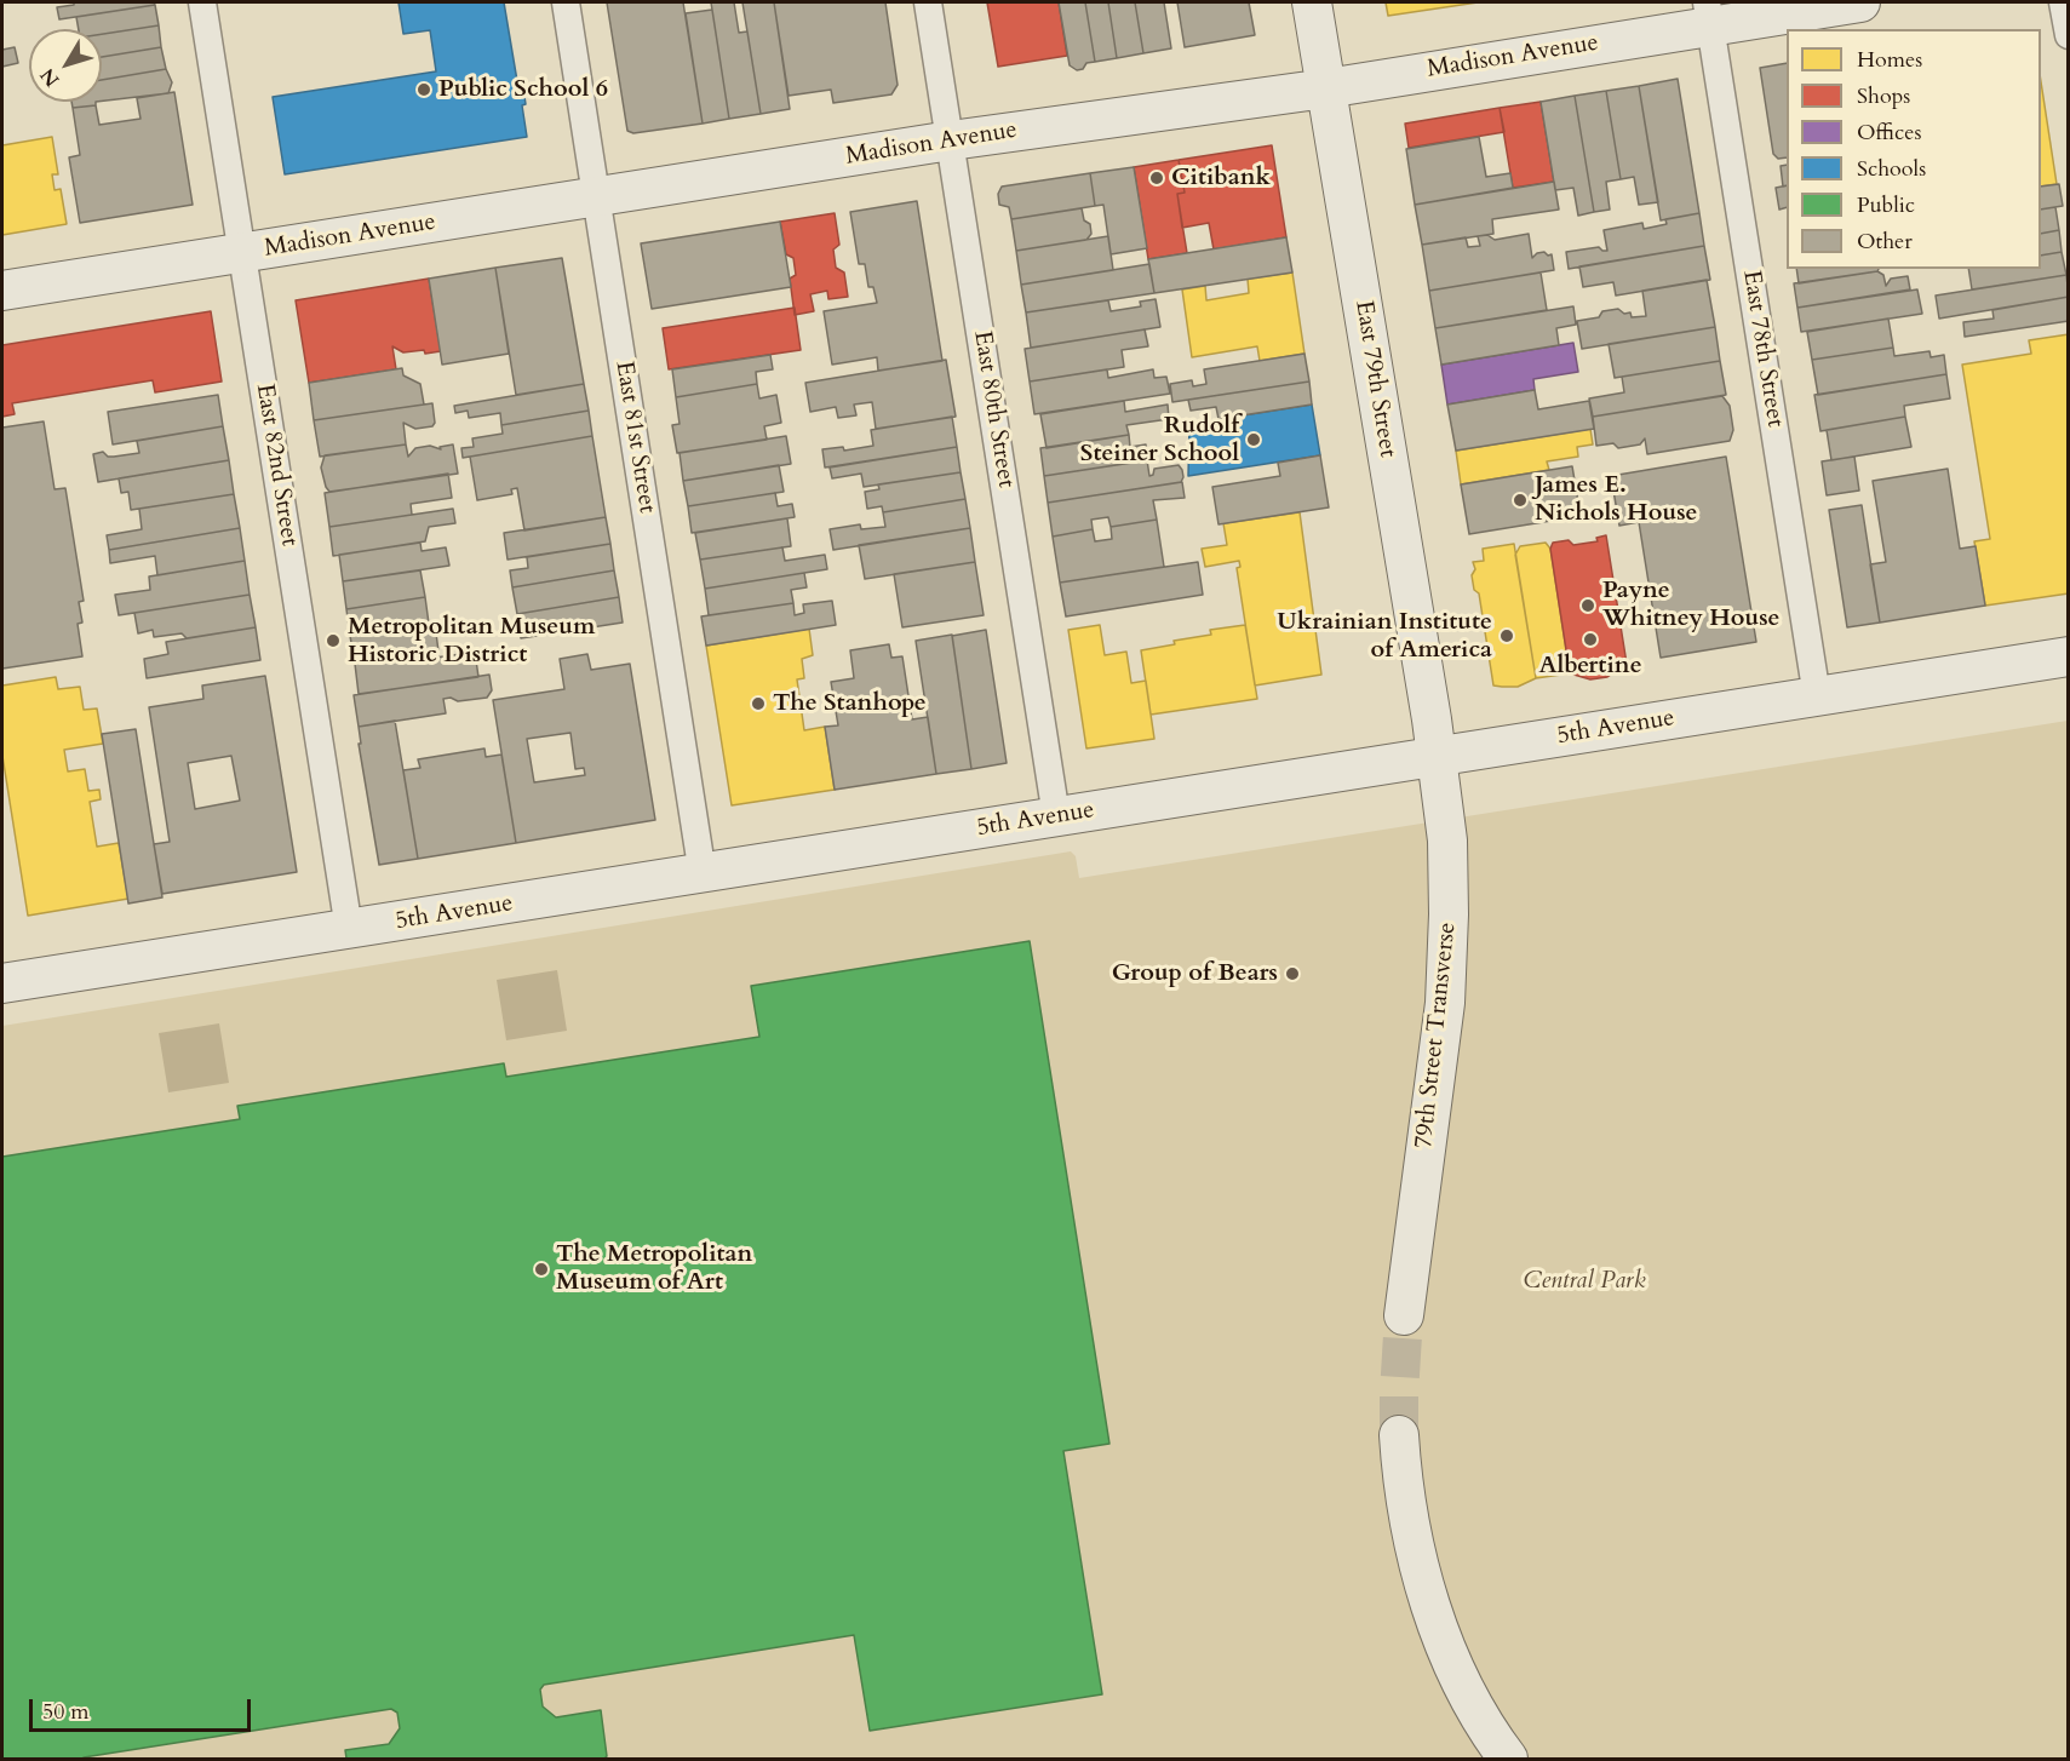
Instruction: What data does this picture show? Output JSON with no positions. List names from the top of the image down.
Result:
{
  "streets": {
    "main road": [
      "Madison Avenue",
      "East 79th Street",
      "5th Avenue",
      "79th Street Transverse"
    ],
    "street": [
      "East 78th Street",
      "East 80th Street",
      "East 81st Street",
      "East 82nd Street"
    ]
  },
  "crossings": [
    ["Madison Avenue", "East 78th Street"],
    ["Madison Avenue", "East 79th Street"],
    ["Madison Avenue", "East 80th Street"],
    ["Madison Avenue", "East 81st Street"],
    ["Madison Avenue", "East 82nd Street"],
    ["East 78th Street", "5th Avenue"],
    ["East 79th Street", "5th Avenue"],
    ["East 79th Street", "79th Street Transverse"],
    ["East 80th Street", "5th Avenue"],
    ["East 81st Street", "5th Avenue"],
    ["East 82nd Street", "5th Avenue"],
    ["5th Avenue", "79th Street Transverse"]
  ],
  "parks": ["Central Park"],
  "places": [
    "Public School 6",
    "Citibank",
    "Rudolf Steiner School",
    "James E. Nichols House",
    "Payne Whitney House",
    "Ukrainian Institute of America",
    "Albertine",
    "Metropolitan Museum Historic District",
    "The Stanhope",
    "Group of Bears",
    "The Metropolitan Museum of Art"
  ],
  "legend": [
    "Homes",
    "Shops",
    "Offices",
    "Schools",
    "Public",
    "Other"
  ],
  "scale_bar": "50 m",
  "north": "bottom left"
}
